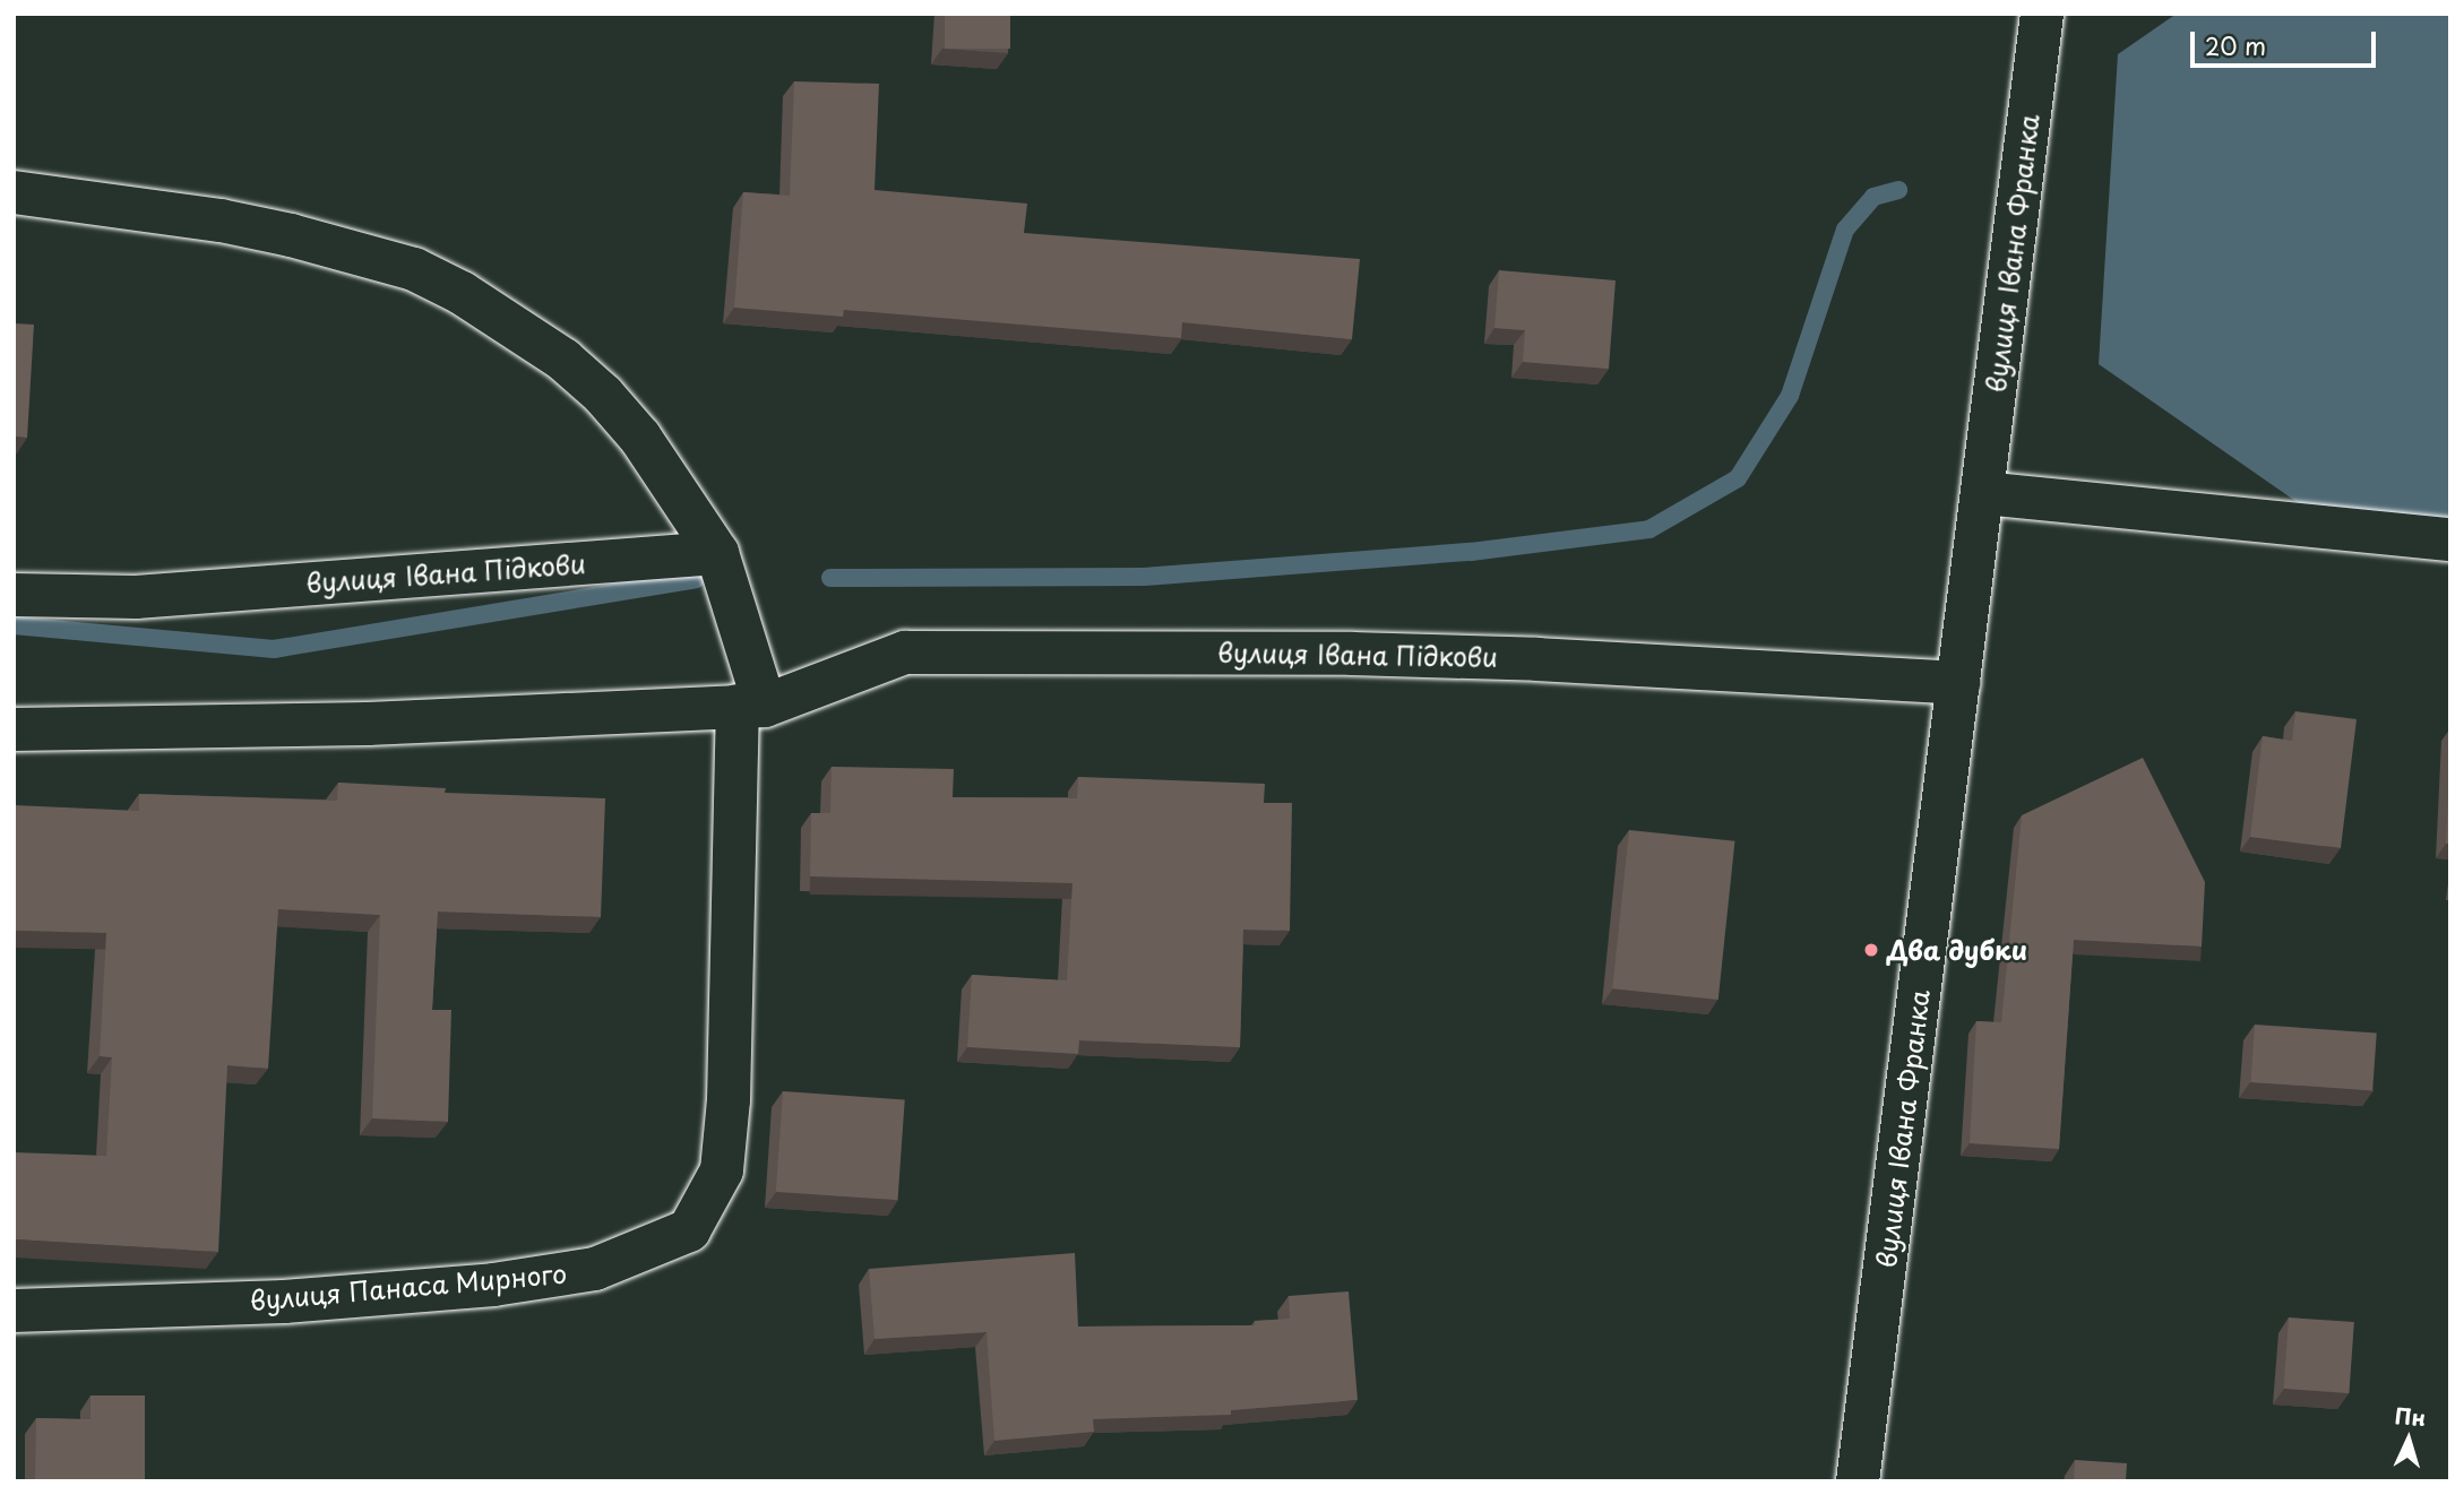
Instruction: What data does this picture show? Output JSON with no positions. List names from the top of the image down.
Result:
{
  "streets": {
    "street": ["вулиця Івана Франка", "вулиця Івана Підкови", "вулиця Панаса Мирного"]
  },
  "crossings": [
    ["вулиця Івана Франка", "вулиця Івана Підкови"],
    ["вулиця Івана Підкови", "вулиця Панаса Мирного"]
  ],
  "places": ["Два дубки"],
  "scale_bar": "20 m",
  "north": "top"
}
